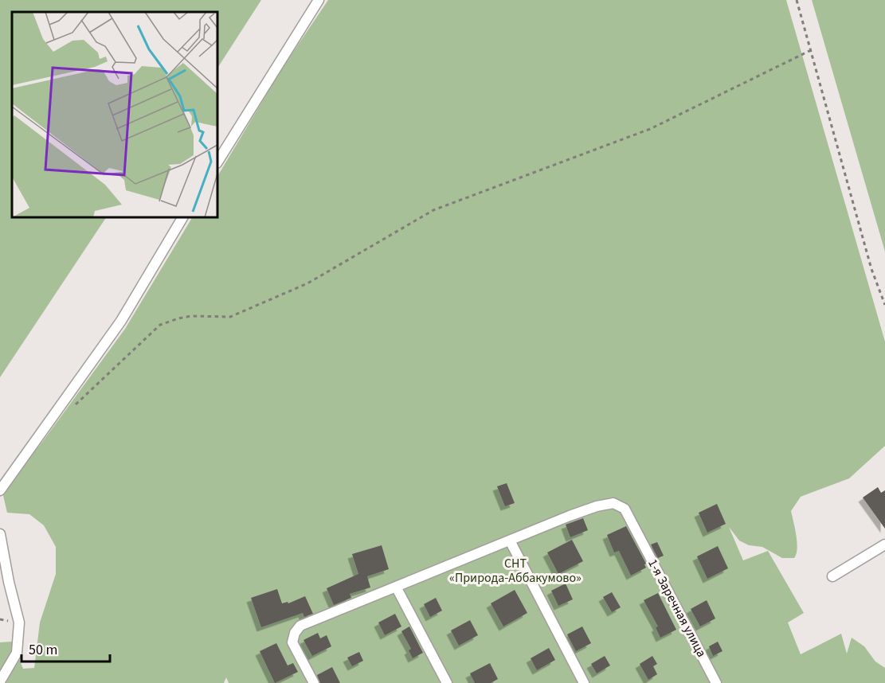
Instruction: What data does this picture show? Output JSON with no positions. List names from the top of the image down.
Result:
{
  "streets": {
    "street": ["1-я Заречная улица"]
  },
  "parks": ["СНТ «Природа-Аббакумово»"],
  "scale_bar": "50 m"
}
